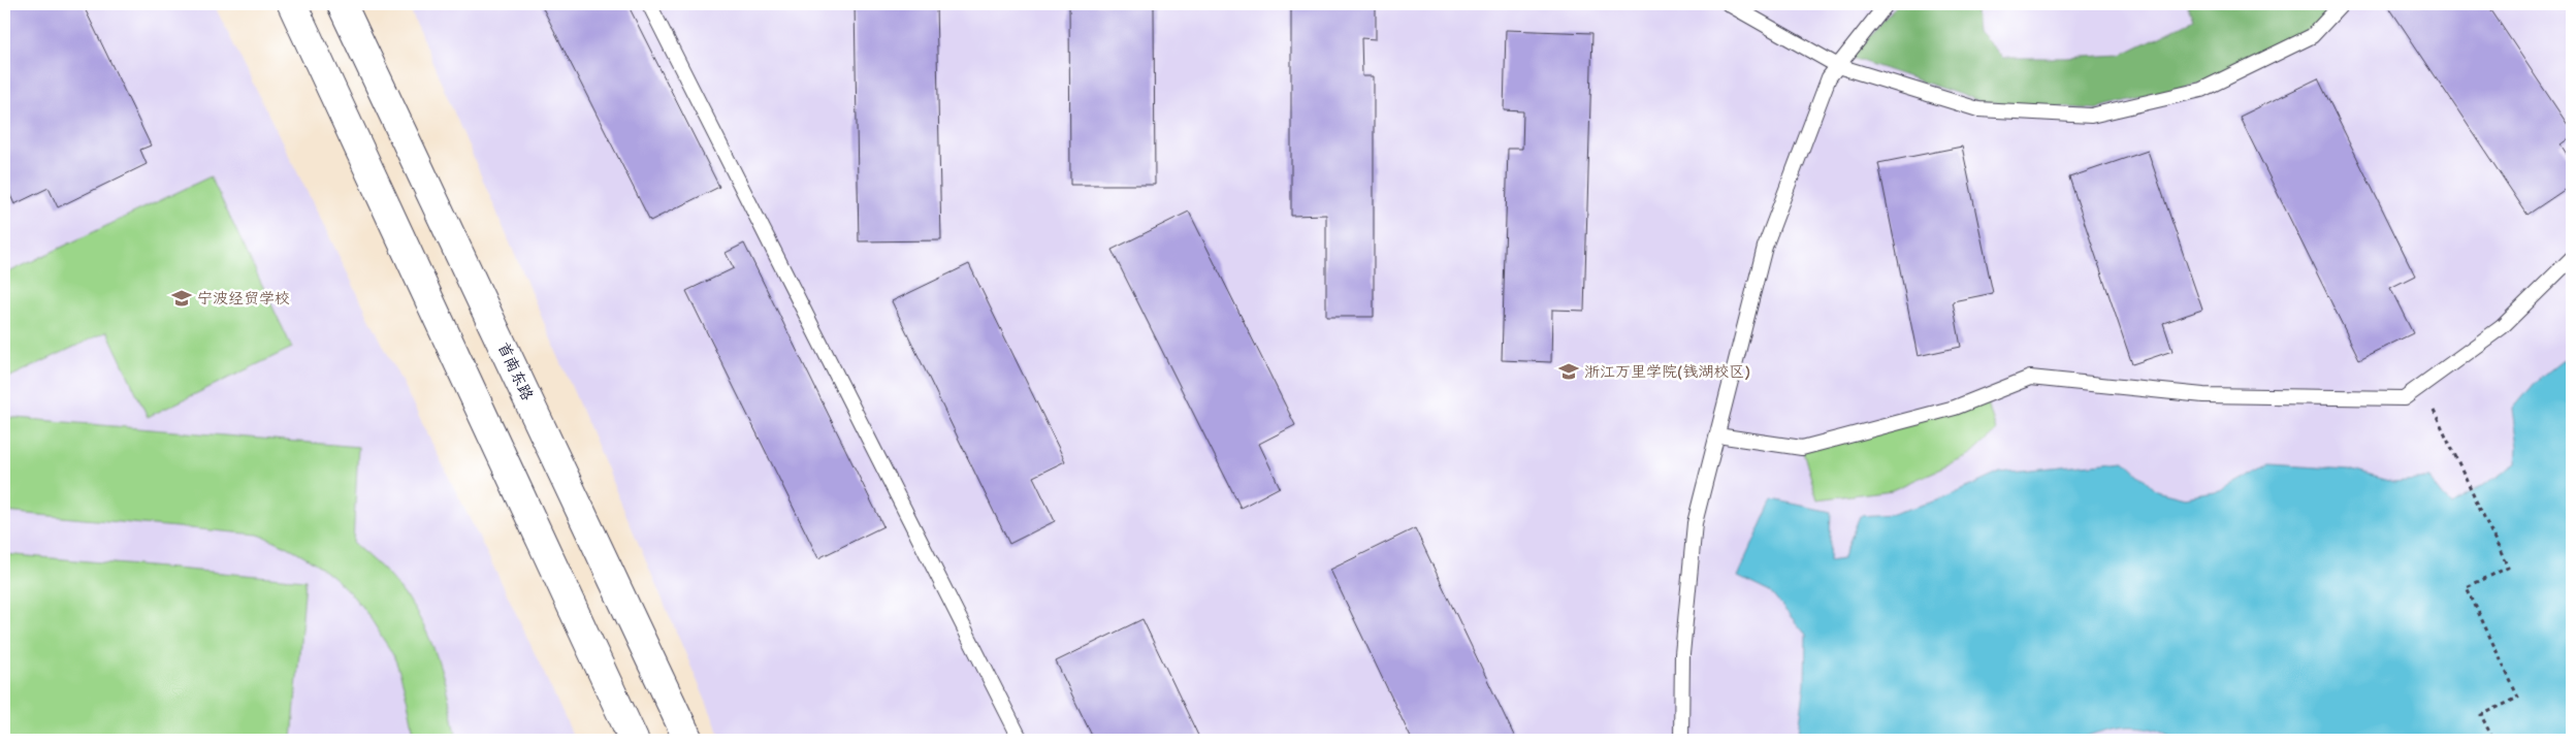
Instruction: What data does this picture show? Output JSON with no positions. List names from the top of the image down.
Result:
{
  "streets": {
    "main road": ["首南东路"]
  },
  "places": {
    "school or university": ["宁波经贸学校", "浙江万里学院(钱湖校区)"]
  }
}
